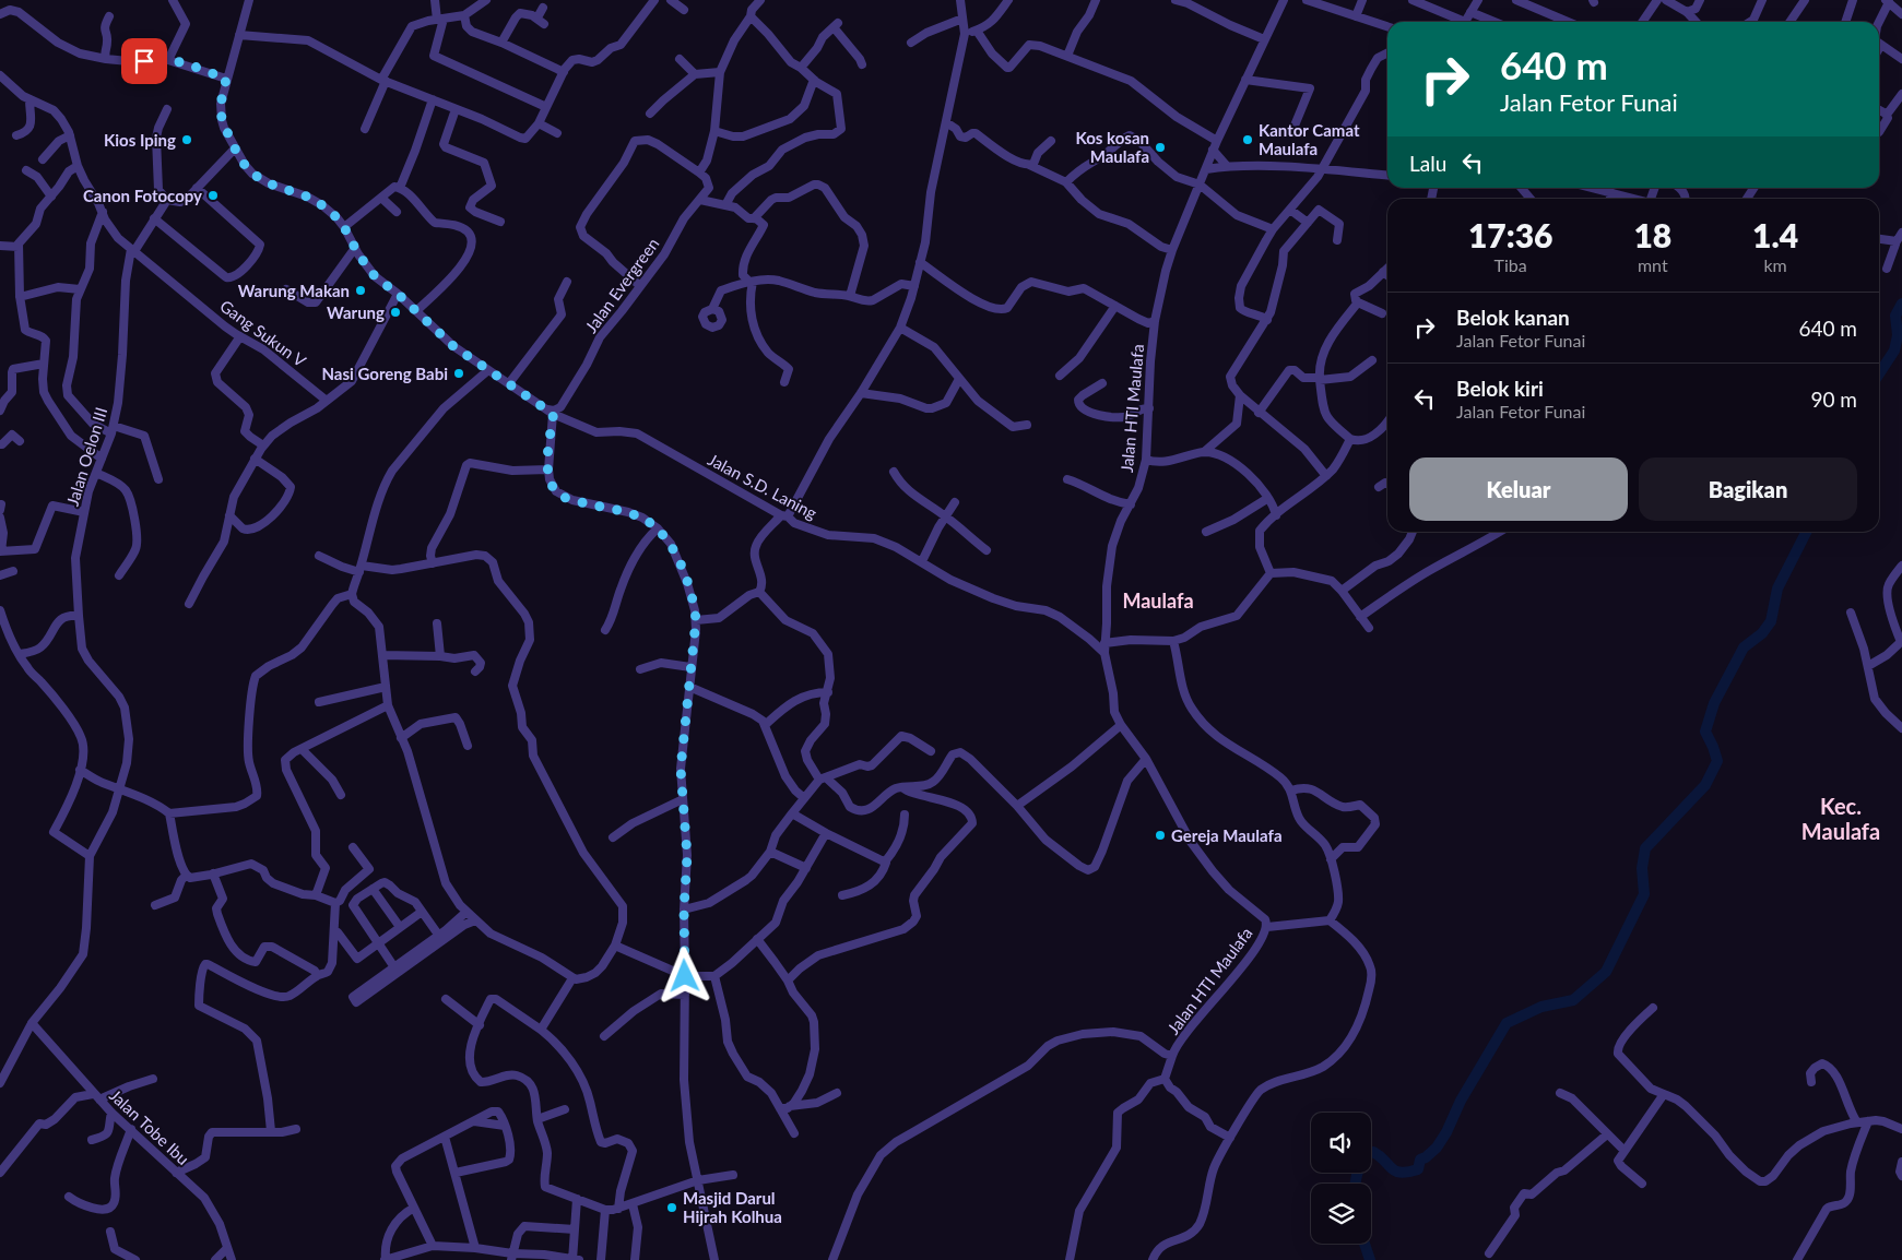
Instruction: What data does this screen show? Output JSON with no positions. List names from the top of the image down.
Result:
{
  "streets": {
    "street": [
      "Jalan Evergreen",
      "Gang Sukun V",
      "Jalan HTI Maulafa",
      "Jalan Oelon III",
      "Jalan S.D. Laning",
      "Jalan Tobe Ibu"
    ]
  },
  "crossings": [
    ["Jalan Evergreen", "Jalan S.D. Laning"],
    ["Gang Sukun V", "Jalan Oelon III"],
    ["Jalan HTI Maulafa", "Jalan S.D. Laning"],
    ["Jalan Oelon III", "Jalan Tobe Ibu"]
  ],
  "districts": ["Maulafa", "Kec. Maulafa"],
  "places": [
    "Kios Iping",
    "Kantor Camat Maulafa",
    "Kos kosan Maulafa",
    "Canon Fotocopy",
    "Warung Makan",
    "Warung",
    "Nasi Goreng Babi",
    "Gereja Maulafa",
    "Masjid Darul Hijrah Kolhua"
  ],
  "page": {
    "turn": ["640 m", "Jalan Fetor Funai"],
    "then": "Lalu",
    "eta": [
      "17:36",
      "Tiba",
      "18",
      "mnt",
      "1.4",
      "km"
    ],
    "list": [
      {
        "name": "Belok kanan",
        "note": "Jalan Fetor Funai",
        "value": "640 m"
      },
      {
        "name": "Belok kiri",
        "note": "Jalan Fetor Funai",
        "value": "90 m"
      }
    ],
    "buttons": ["Keluar", "Bagikan"]
  }
}
